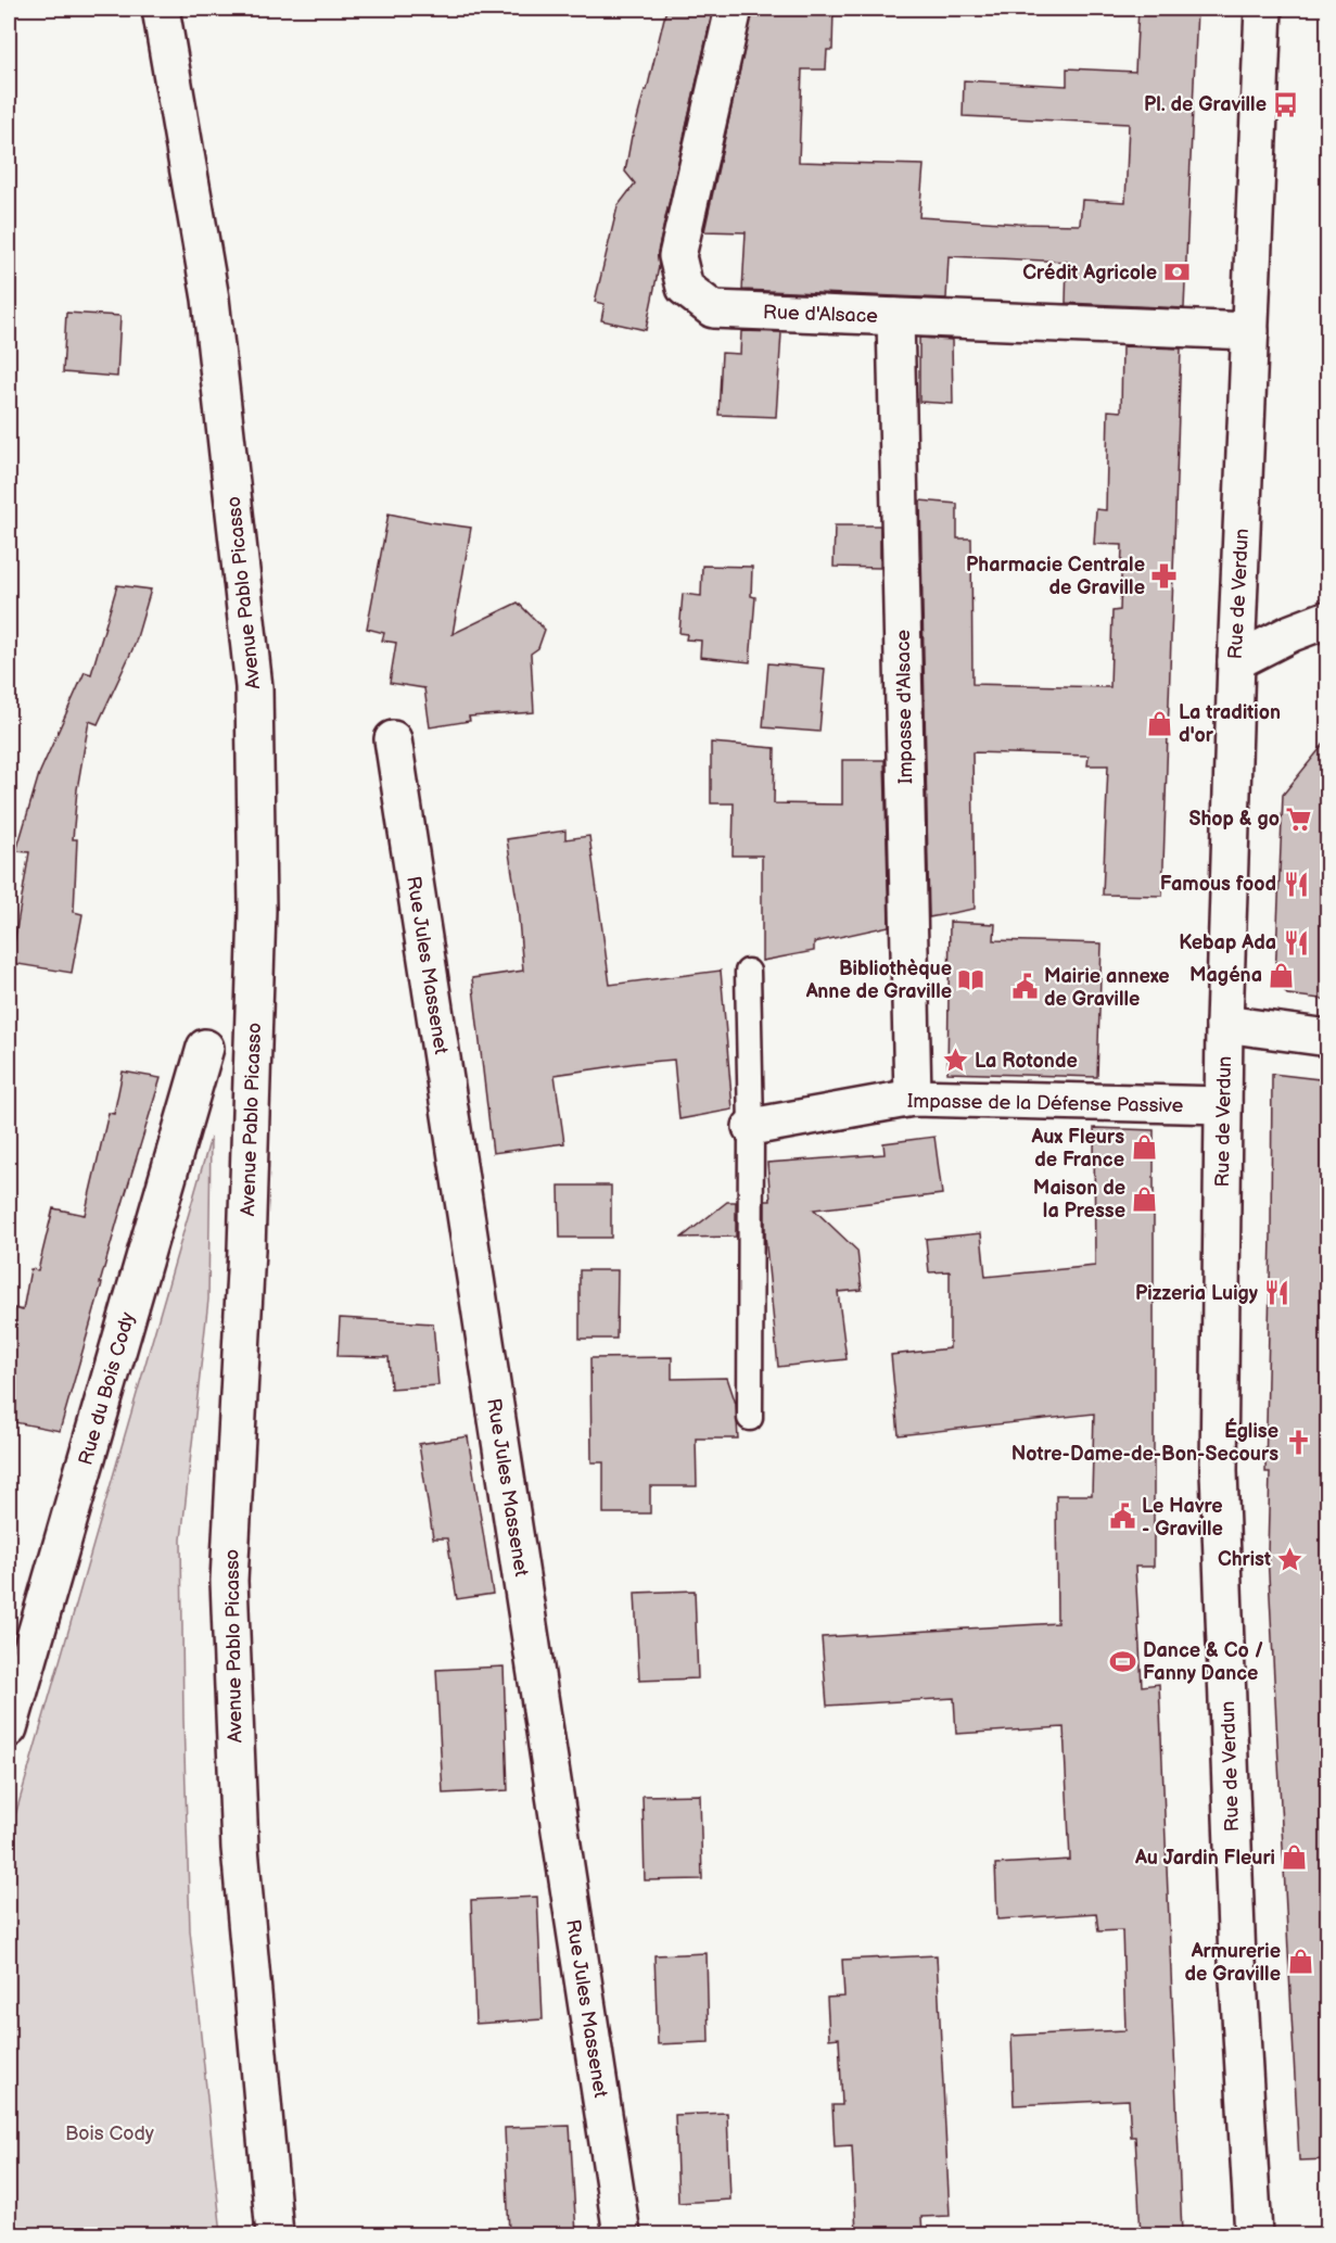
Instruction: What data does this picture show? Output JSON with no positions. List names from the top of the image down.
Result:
{
  "streets": {
    "street": [
      "Rue d'Alsace",
      "Avenue Pablo Picasso",
      "Rue de Verdun",
      "Impasse d'Alsace",
      "Rue Jules Massenet",
      "Impasse de la Défense Passive",
      "Rue du Bois Cody"
    ]
  },
  "crossings": [
    ["Rue d'Alsace", "Rue de Verdun"],
    ["Rue d'Alsace", "Impasse d'Alsace"],
    ["Rue de Verdun", "Impasse de la Défense Passive"],
    ["Impasse d'Alsace", "Impasse de la Défense Passive"]
  ],
  "parks": ["Bois Cody"],
  "places": {
    "bus stop": ["Pl. de Graville"],
    "bank": ["Crédit Agricole"],
    "pharmacy": ["Pharmacie Centrale de Graville"],
    "shop": [
      "La tradition d'or",
      "Magéna",
      "Aux Fleurs de France",
      "Maison de la Presse",
      "Au Jardin Fleuri",
      "Armurerie de Graville"
    ],
    "supermarket": ["Shop & go"],
    "restaurant": ["Famous food", "Kebap Ada", "Pizzeria Luigy"],
    "library": ["Bibliothèque Anne de Graville"],
    "public building": ["Mairie annexe de Graville", "Le Havre - Graville"],
    "place": ["La Rotonde", "Christ"],
    "church": ["Église Notre-Dame-de-Bon-Secours"],
    "sports": ["Dance & Co / Fanny Dance"]
  }
}
